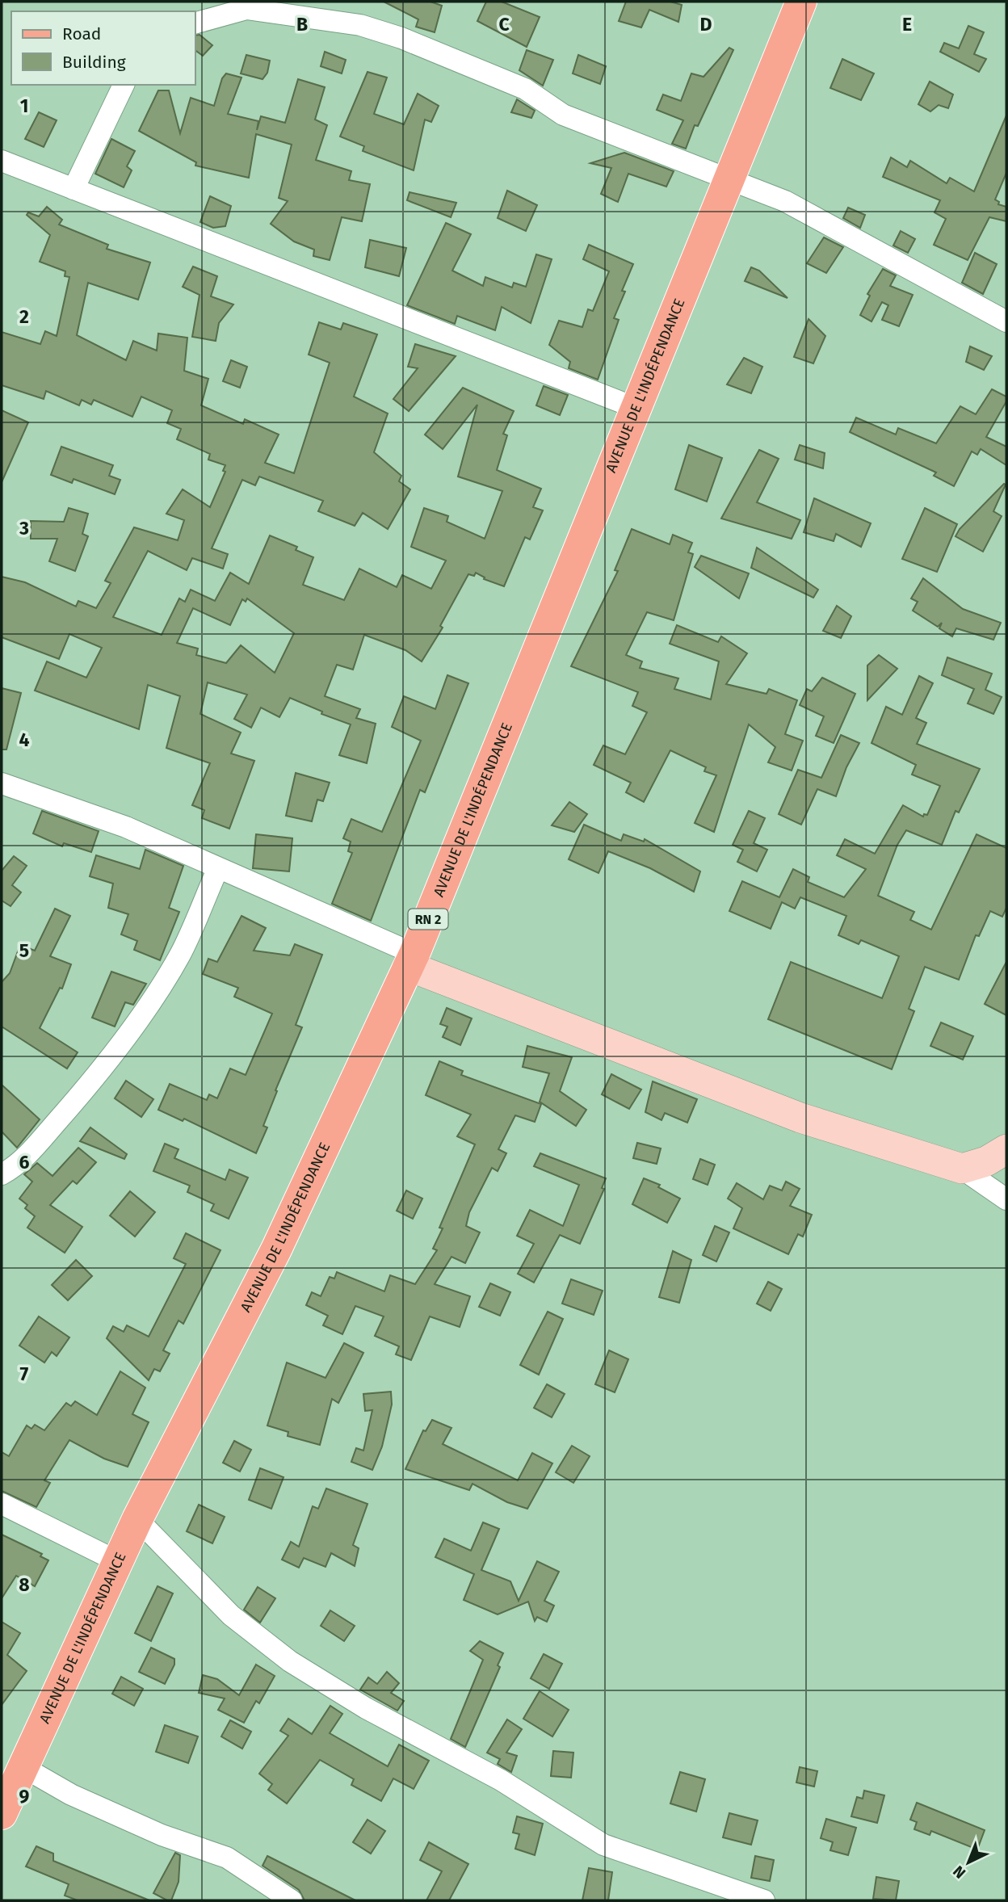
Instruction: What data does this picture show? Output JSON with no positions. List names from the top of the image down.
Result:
{
  "streets": {
    "main road": ["AVENUE DE L'INDÉPENDANCE", "RN 2"]
  },
  "legend": ["Road", "Building"],
  "north": "bottom left",
  "grid": {
    "columns": [
      "B",
      "C",
      "D",
      "E"
    ],
    "rows": [
      "1",
      "2",
      "3",
      "4",
      "5",
      "6",
      "7",
      "8",
      "9"
    ]
  }
}
